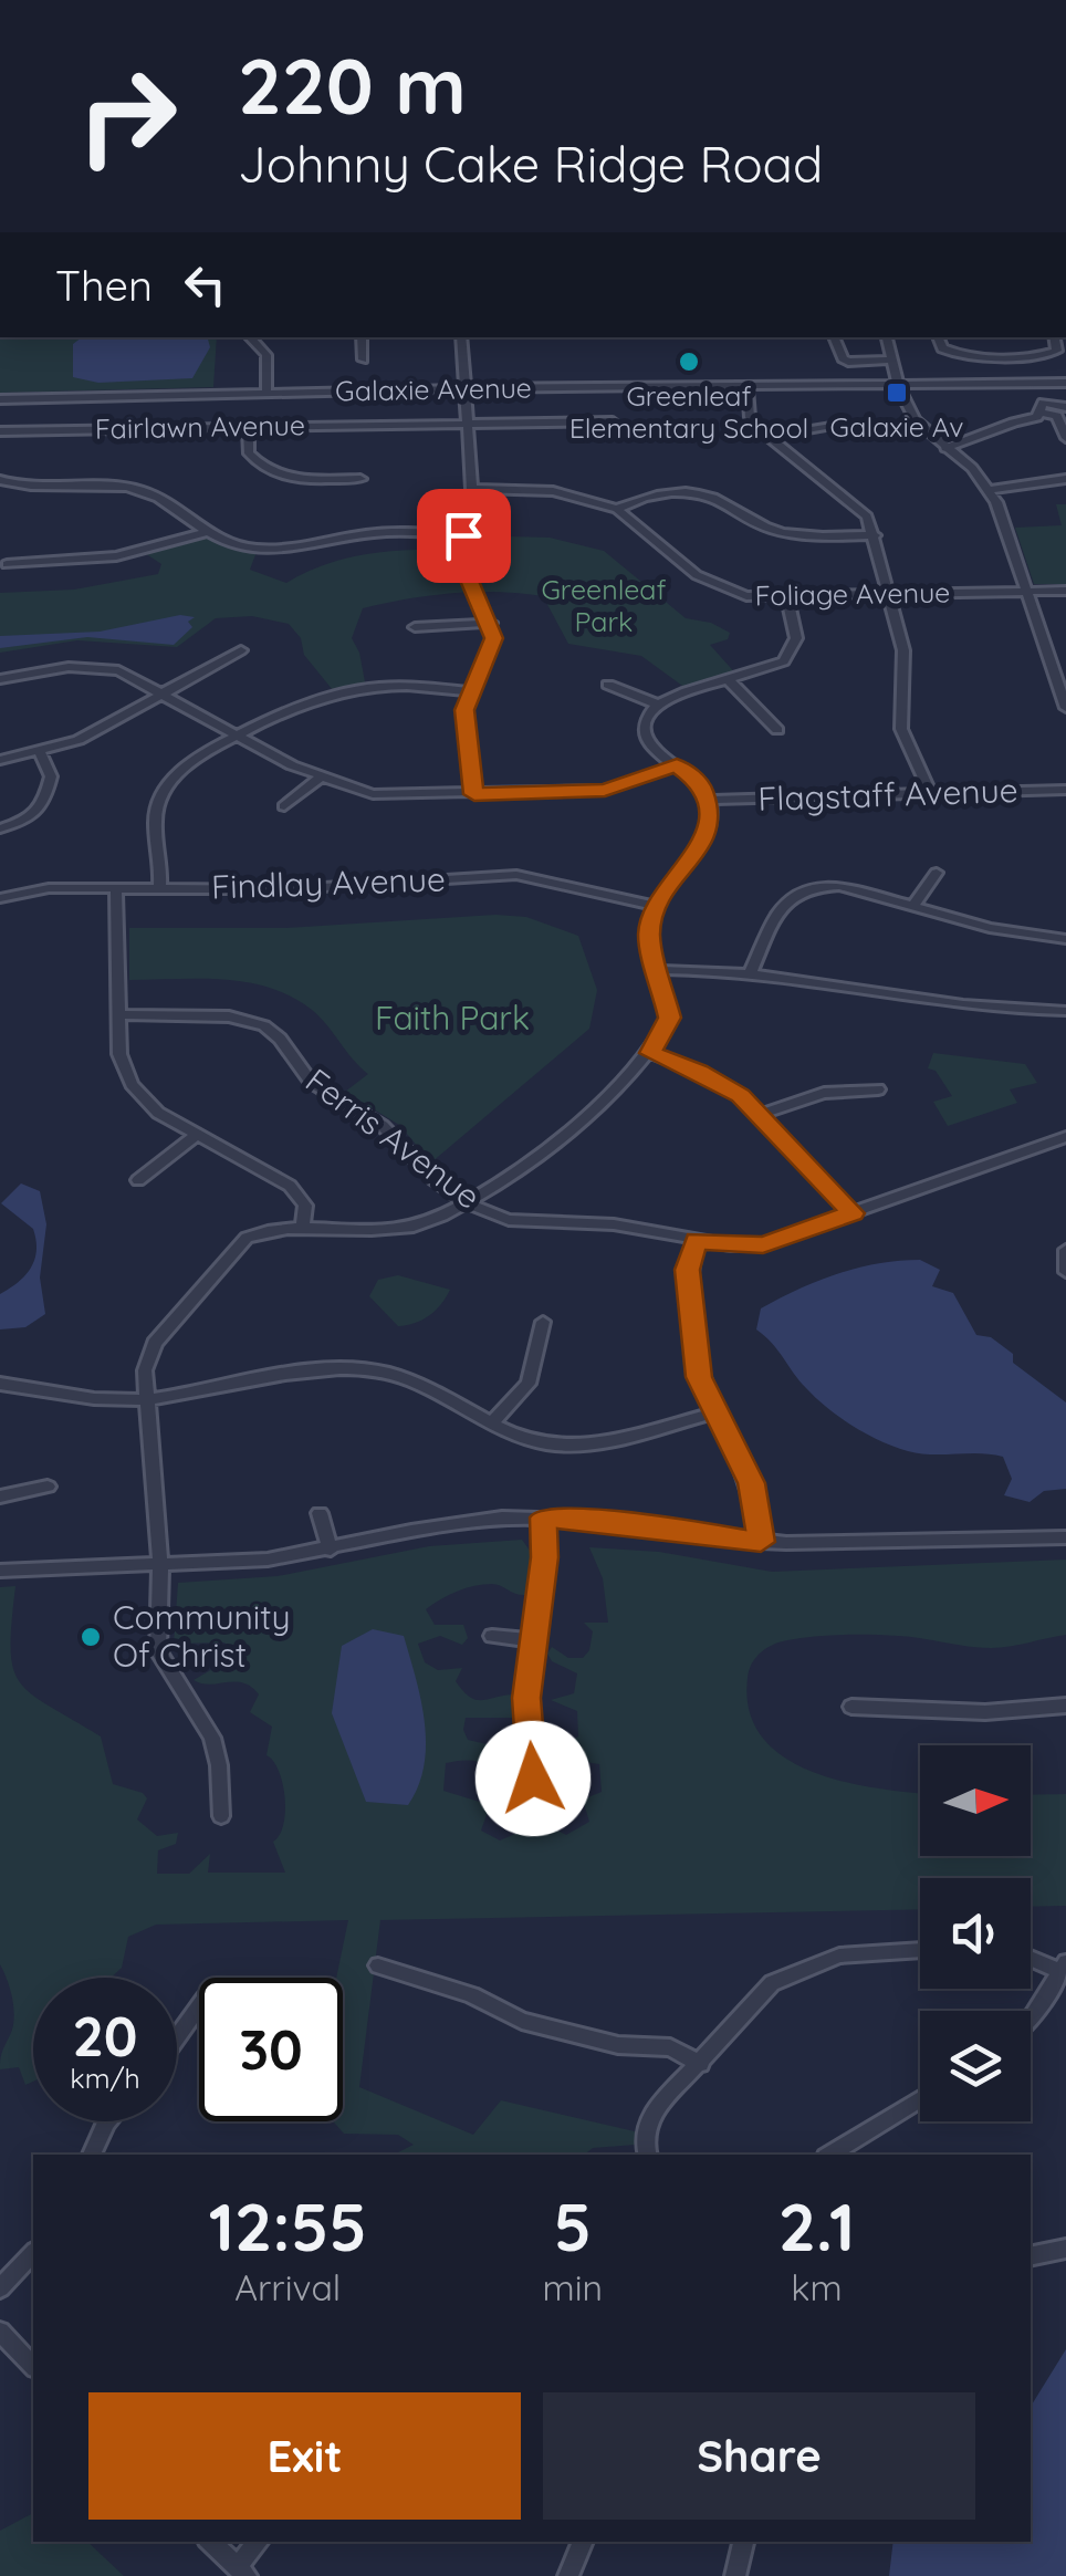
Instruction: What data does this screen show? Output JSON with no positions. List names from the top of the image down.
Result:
{
  "streets": {
    "street": [
      "Galaxie Avenue",
      "Fairlawn Avenue",
      "Foliage Avenue",
      "Flagstaff Avenue",
      "Findlay Avenue",
      "Ferris Avenue"
    ]
  },
  "parks": ["Greenleaf Park", "Faith Park"],
  "places": {
    "other": ["Greenleaf Elementary School", "Community Of Christ"],
    "transit": ["Galaxie Av"]
  },
  "north": "right",
  "page": {
    "turn": ["220 m", "Johnny Cake Ridge Road"],
    "then": "Then",
    "speed": "20 km/h",
    "limit": "30",
    "eta": [
      "12:55",
      "Arrival",
      "5",
      "min",
      "2.1",
      "km"
    ],
    "buttons": ["Exit", "Share"]
  }
}
